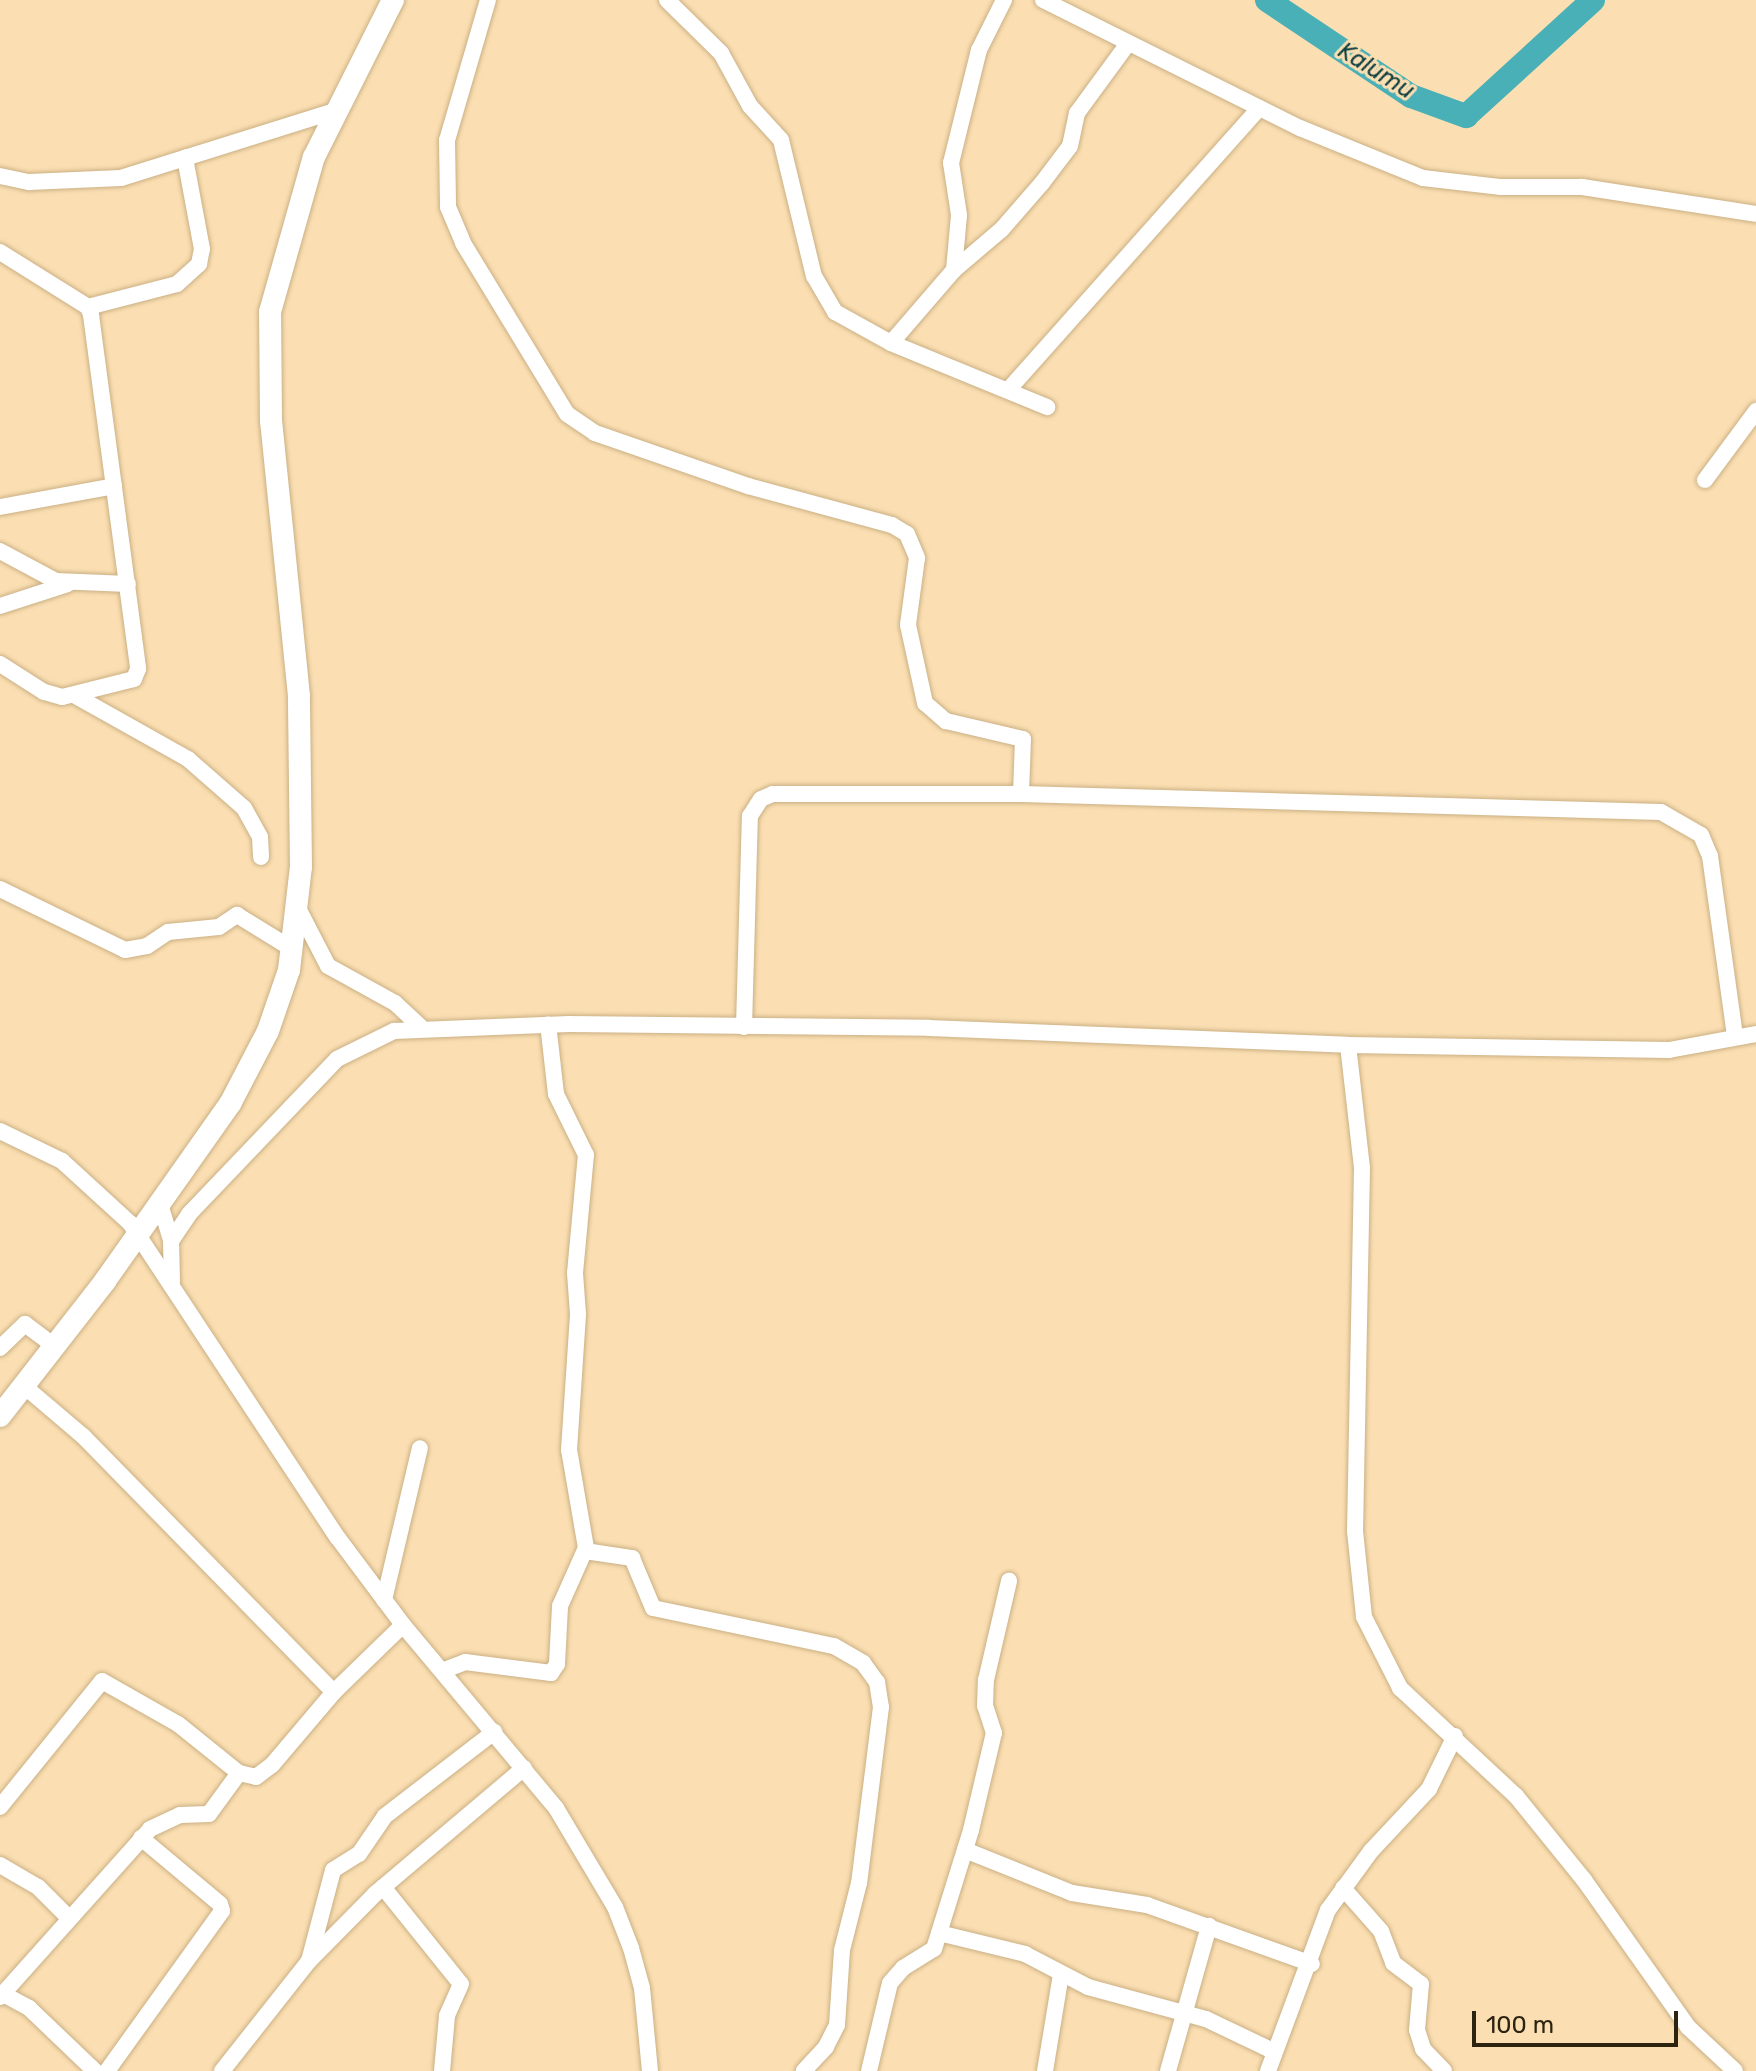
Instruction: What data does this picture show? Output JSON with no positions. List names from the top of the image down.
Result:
{
  "water": ["Kalumu"],
  "scale_bar": "100 m"
}
